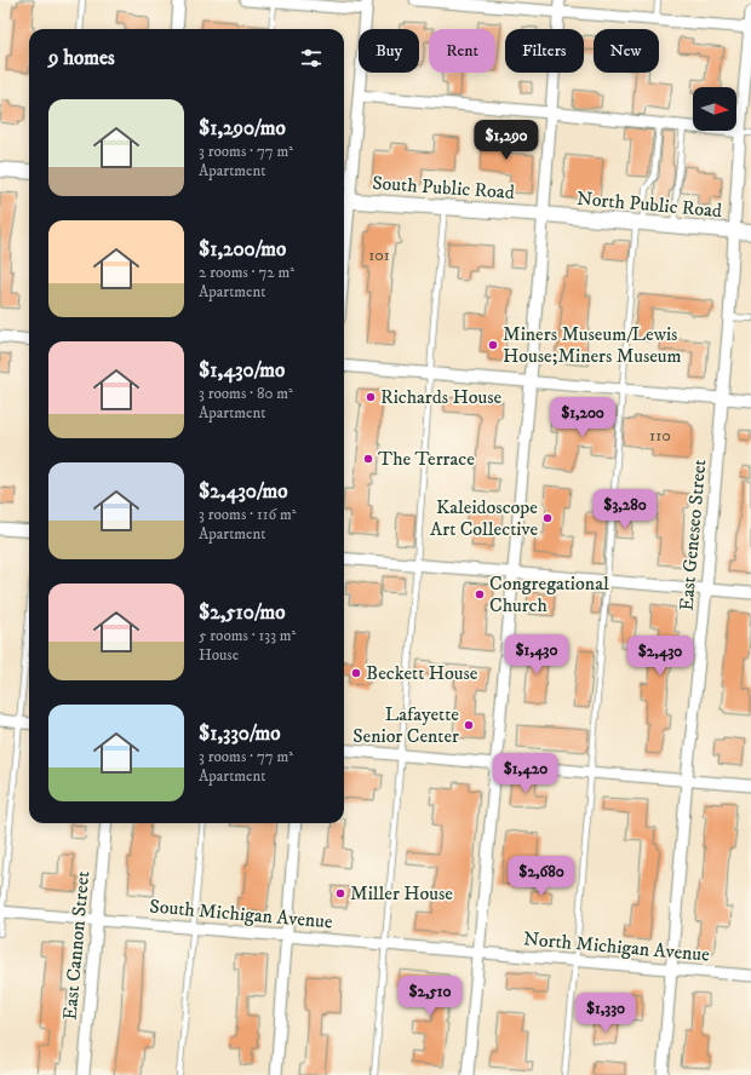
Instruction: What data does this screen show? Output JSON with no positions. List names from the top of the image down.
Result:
{
  "streets": {
    "street": [
      "South Public Road",
      "North Public Road",
      "East Geneseo Street",
      "South Michigan Avenue",
      "East Cannon Street",
      "North Michigan Avenue"
    ]
  },
  "crossings": [
    ["South Public Road", "North Public Road"],
    ["North Public Road", "East Geneseo Street"],
    ["East Geneseo Street", "North Michigan Avenue"],
    ["South Michigan Avenue", "East Cannon Street"],
    ["South Michigan Avenue", "North Michigan Avenue"]
  ],
  "places": [
    "Miners Museum/Lewis House;Miners Museum",
    "Richards House",
    "The Terrace",
    "Kaleidoscope Art Collective",
    "Congregational Church",
    "Beckett House",
    "Lafayette Senior Center",
    "Miller House"
  ],
  "house_numbers": ["101", "110"],
  "north": "right",
  "page": {
    "chip": [
      "Buy",
      "Rent",
      "Filters",
      "New"
    ],
    "heading": "9 homes",
    "list": [
      {
        "name": "$1,290/mo",
        "note": "3 rooms · 77 m² · Apartment"
      },
      {
        "name": "$1,200/mo",
        "note": "2 rooms · 72 m² · Apartment"
      },
      {
        "name": "$1,430/mo",
        "note": "3 rooms · 80 m² · Apartment"
      },
      {
        "name": "$2,430/mo",
        "note": "3 rooms · 116 m² · Apartment"
      },
      {
        "name": "$2,510/mo",
        "note": "5 rooms · 133 m² · House"
      },
      {
        "name": "$1,330/mo",
        "note": "3 rooms · 77 m² · Apartment"
      }
    ],
    "price": [
      "$1,290",
      "$1,200",
      "$3,280",
      "$1,430",
      "$2,430",
      "$1,420",
      "$2,680",
      "$2,510",
      "$1,330"
    ]
  }
}
